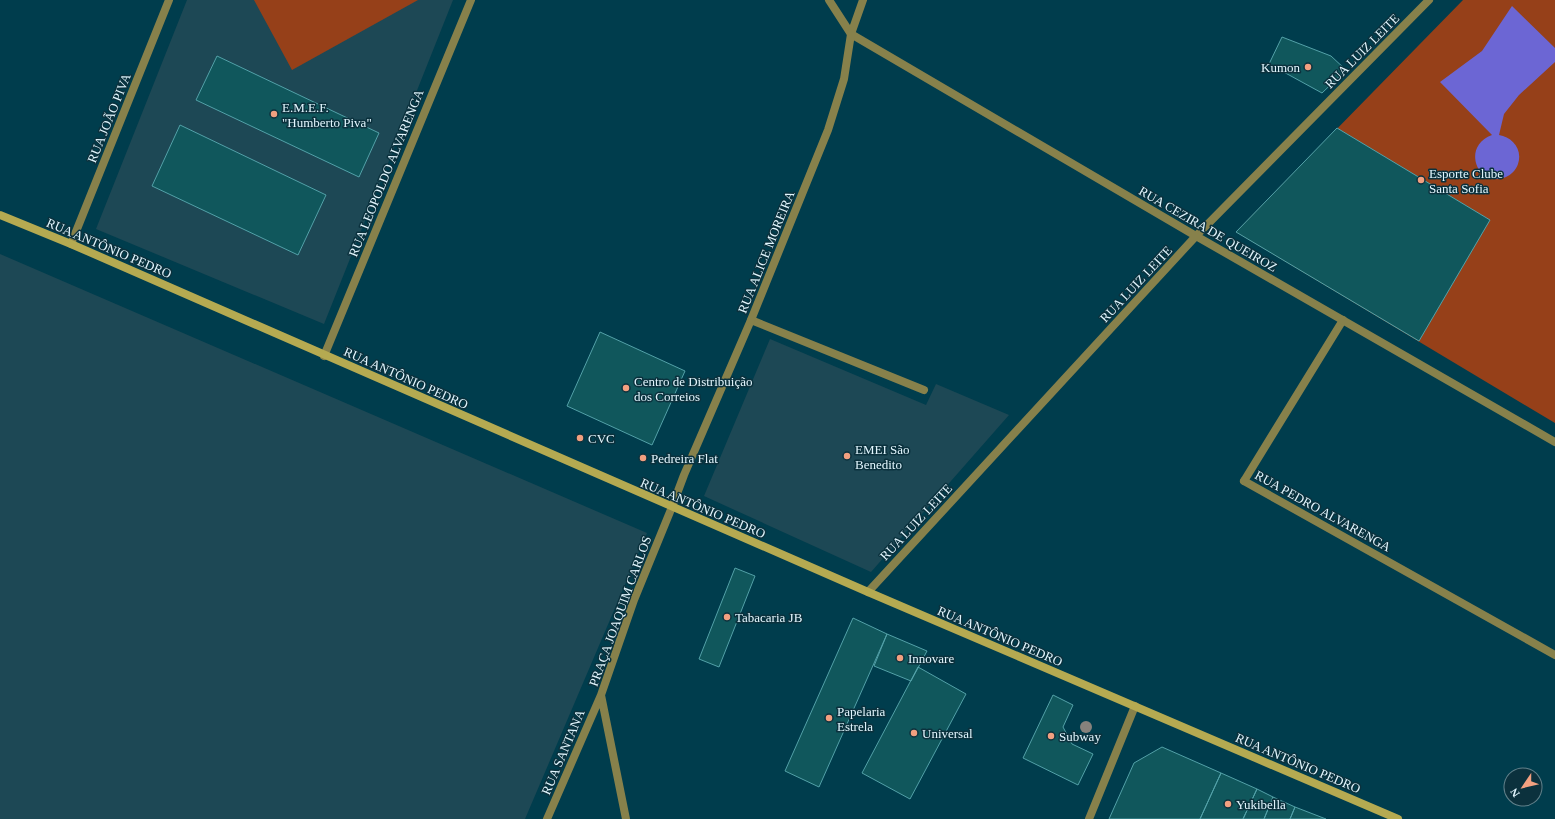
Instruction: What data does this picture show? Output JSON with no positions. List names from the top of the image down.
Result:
{
  "streets": {
    "main road": ["RUA ANTÔNIO PEDRO"],
    "street": [
      "RUA LUIZ LEITE",
      "RUA JOÃO PIVA",
      "RUA LEOPOLDO ALVARENGA",
      "RUA CEZIRA DE QUEIROZ",
      "RUA ALICE MOREIRA",
      "RUA PEDRO ALVARENGA",
      "PRAÇA JOAQUIM CARLOS",
      "RUA SANTANA"
    ]
  },
  "crossings": [
    ["RUA LUIZ LEITE", "RUA CEZIRA DE QUEIROZ"],
    ["RUA LUIZ LEITE", "RUA ANTÔNIO PEDRO"],
    ["RUA JOÃO PIVA", "RUA ANTÔNIO PEDRO"],
    ["RUA LEOPOLDO ALVARENGA", "RUA ANTÔNIO PEDRO"],
    ["RUA CEZIRA DE QUEIROZ", "RUA ALICE MOREIRA"],
    ["RUA CEZIRA DE QUEIROZ", "RUA PEDRO ALVARENGA"],
    ["RUA ANTÔNIO PEDRO", "RUA ALICE MOREIRA"],
    ["RUA ANTÔNIO PEDRO", "PRAÇA JOAQUIM CARLOS"],
    ["RUA ALICE MOREIRA", "PRAÇA JOAQUIM CARLOS"],
    ["PRAÇA JOAQUIM CARLOS", "RUA SANTANA"]
  ],
  "places": [
    "Kumon",
    "E.M.E.F. \"Humberto Piva\"",
    "Esporte Clube Santa Sofia",
    "Centro de Distribuição dos Correios",
    "CVC",
    "EMEI São Benedito",
    "Pedreira Flat",
    "Tabacaria JB",
    "Innovare",
    "Papelaria Estrela",
    "Universal",
    "Subway",
    "Yukibella"
  ],
  "north": "bottom left"
}
